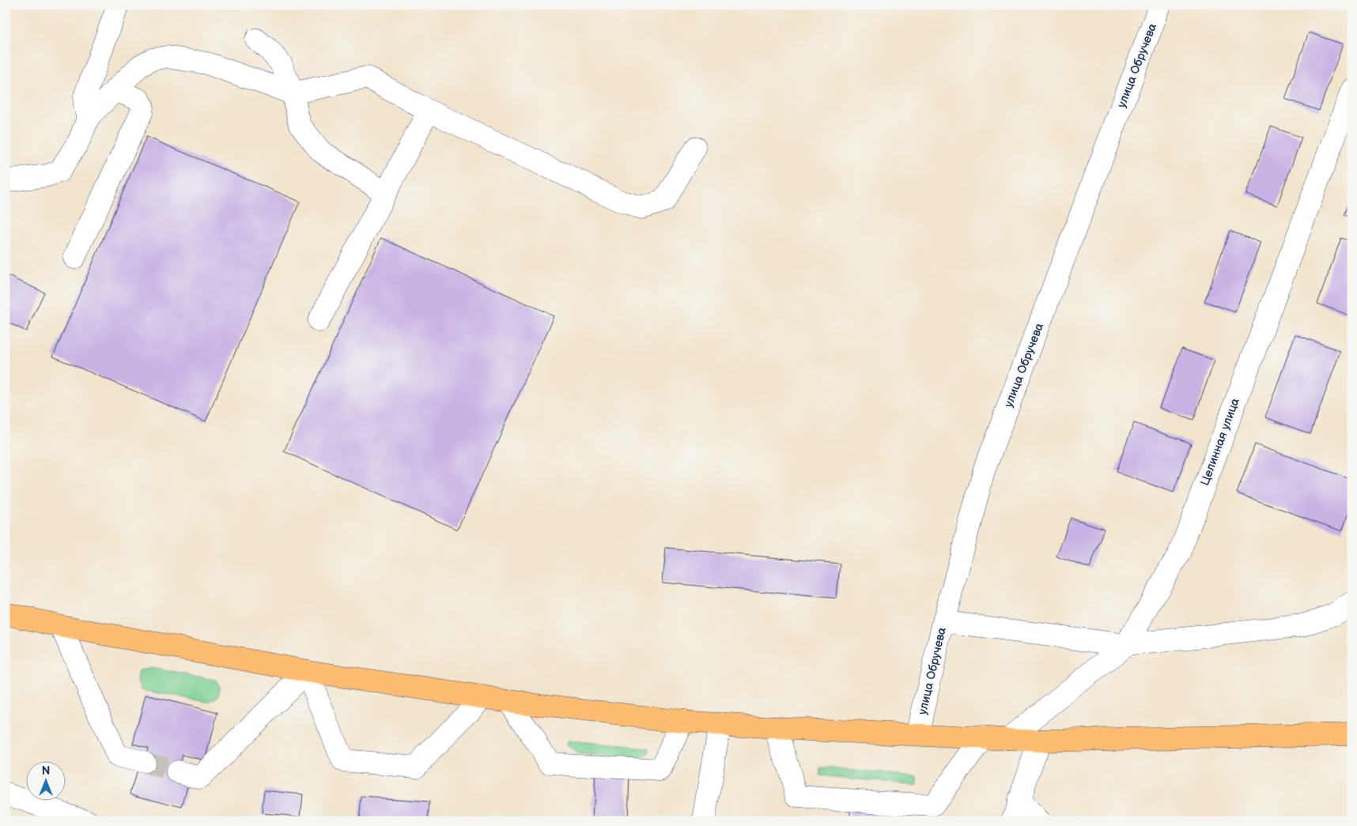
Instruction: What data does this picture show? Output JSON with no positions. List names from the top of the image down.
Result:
{
  "streets": {
    "street": ["улица Обручева", "Целинная улица"]
  },
  "north": "top"
}
